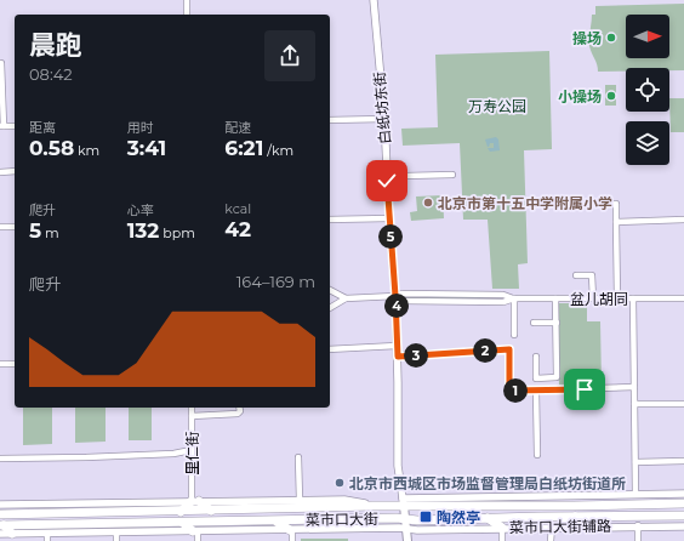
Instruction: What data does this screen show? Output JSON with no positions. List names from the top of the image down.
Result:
{
  "streets": {
    "main road": ["菜市口大街"],
    "street": [
      "白纸坊东街",
      "盆儿胡同",
      "里仁街",
      "菜市口大街辅路"
    ]
  },
  "crossings": [
    ["白纸坊东街", "盆儿胡同"],
    ["白纸坊东街", "菜市口大街"],
    ["菜市口大街", "菜市口大街辅路"]
  ],
  "parks": ["万寿公园"],
  "places": {
    "other": [
      "操场",
      "小操场",
      "北京市第十五中学附属小学",
      "北京市西城区市场监督管理局白纸坊街道所"
    ],
    "transit": ["陶然亭"]
  },
  "north": "right",
  "page": {
    "heading": ["晨跑", "08:42"],
    "stats": [
      ["距离", "0.58 km"],
      ["用时", "3:41"],
      ["配速", "6:21 /km"],
      ["爬升", "5 m"],
      ["心率", "132 bpm"],
      ["kcal", "42"]
    ],
    "pins": [
      "5",
      "4",
      "2",
      "3",
      "1"
    ],
    "chart": ["爬升", "164–169 m"]
  }
}
